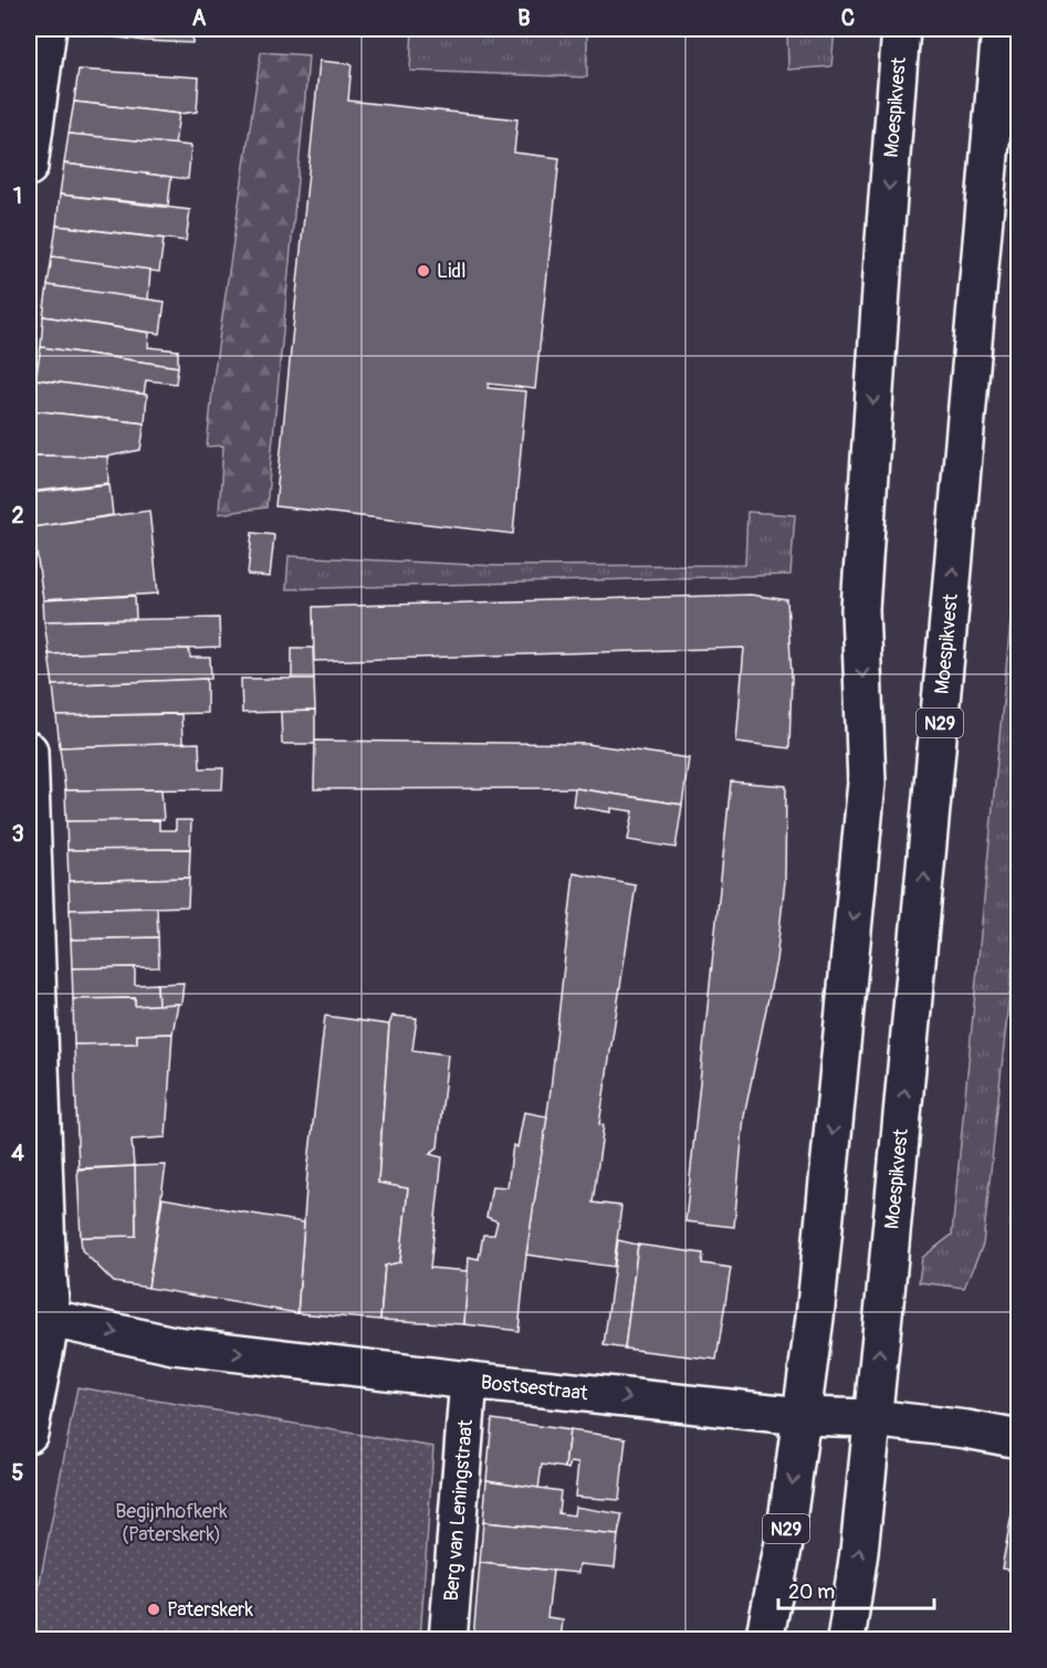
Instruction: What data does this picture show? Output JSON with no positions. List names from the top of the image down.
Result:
{
  "streets": {
    "main road": [
      "Moespikvest",
      "N29",
      "Bostsestraat",
      "Berg van Leningstraat"
    ]
  },
  "crossings": [
    ["Moespikvest", "N29"],
    ["Moespikvest", "Bostsestraat"],
    ["N29", "Bostsestraat"],
    ["Bostsestraat", "Berg van Leningstraat"]
  ],
  "one_way": ["Bostsestraat"],
  "parks": ["Begijnhofkerk (Paterskerk)"],
  "places": ["Lidl", "Paterskerk"],
  "scale_bar": "20 m",
  "grid": {
    "columns": ["A", "B", "C"],
    "rows": [
      "1",
      "2",
      "3",
      "4",
      "5"
    ]
  }
}
